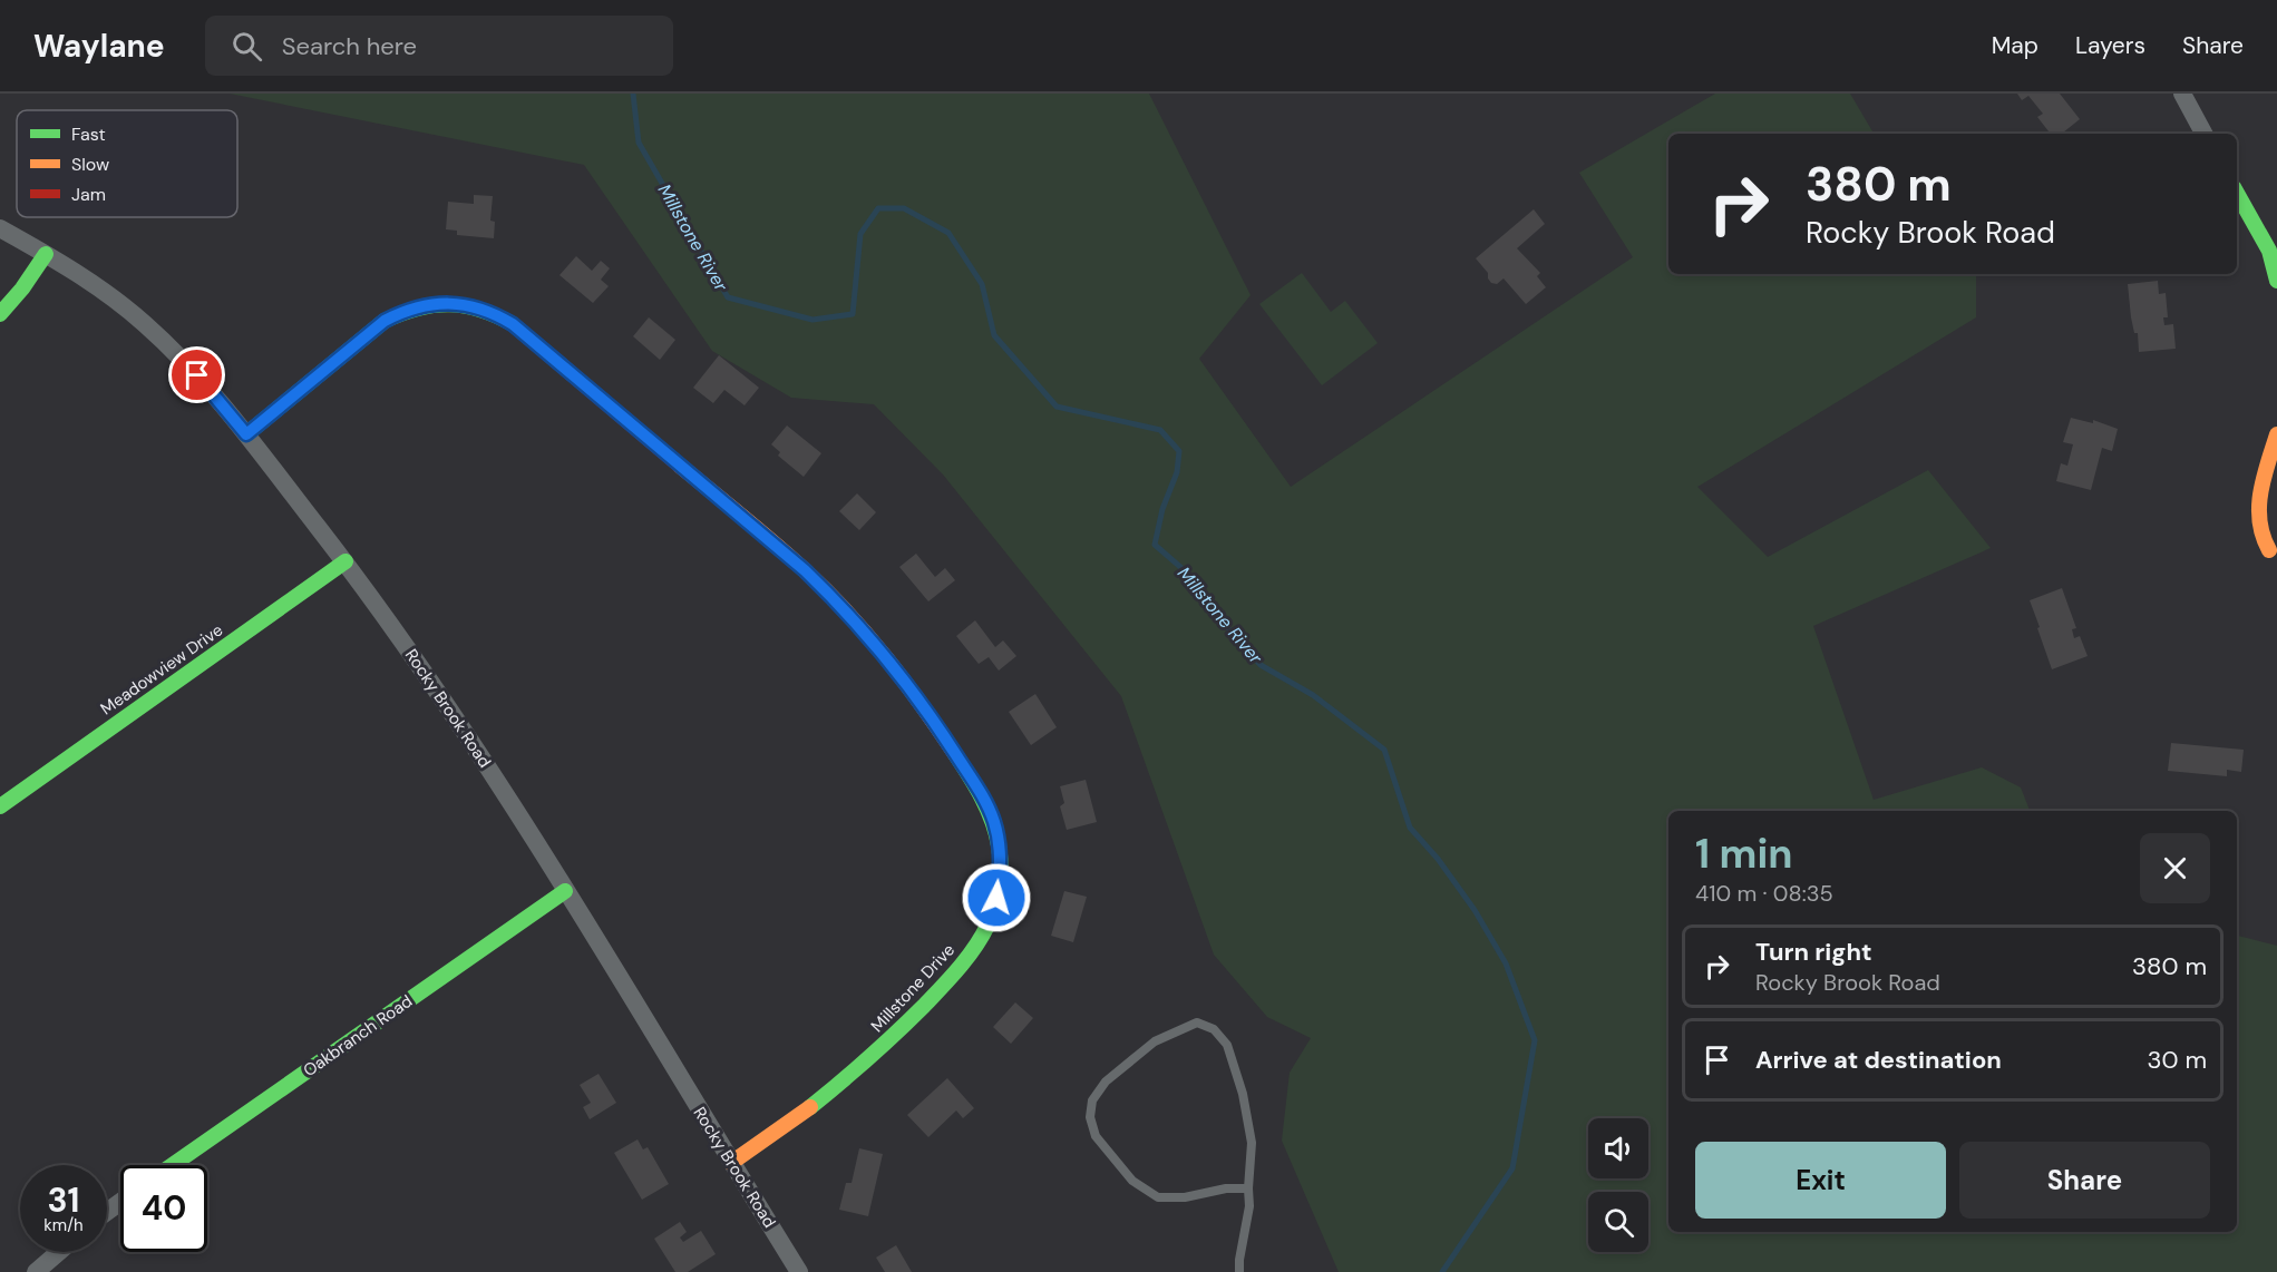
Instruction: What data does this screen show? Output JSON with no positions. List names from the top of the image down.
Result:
{
  "streets": {
    "street": [
      "Meadowview Drive",
      "Rocky Brook Road",
      "Millstone Drive",
      "Oakbranch Road"
    ]
  },
  "crossings": [
    ["Meadowview Drive", "Rocky Brook Road"],
    ["Rocky Brook Road", "Millstone Drive"],
    ["Rocky Brook Road", "Oakbranch Road"]
  ],
  "water": ["Millstone River"],
  "legend": ["Fast", "Slow", "Jam"],
  "page": {
    "header": "Waylane",
    "search": "Search here",
    "nav": ["Map", "Layers", "Share"],
    "turn": ["380 m", "Rocky Brook Road"],
    "heading": ["1 min", "410 m · 08:35"],
    "list": [
      {
        "name": "Turn right",
        "note": "Rocky Brook Road",
        "value": "380 m"
      },
      {
        "name": "Arrive at destination",
        "value": "30 m"
      }
    ],
    "buttons": ["Exit", "Share"],
    "speed": "31 km/h",
    "limit": "40"
  }
}
